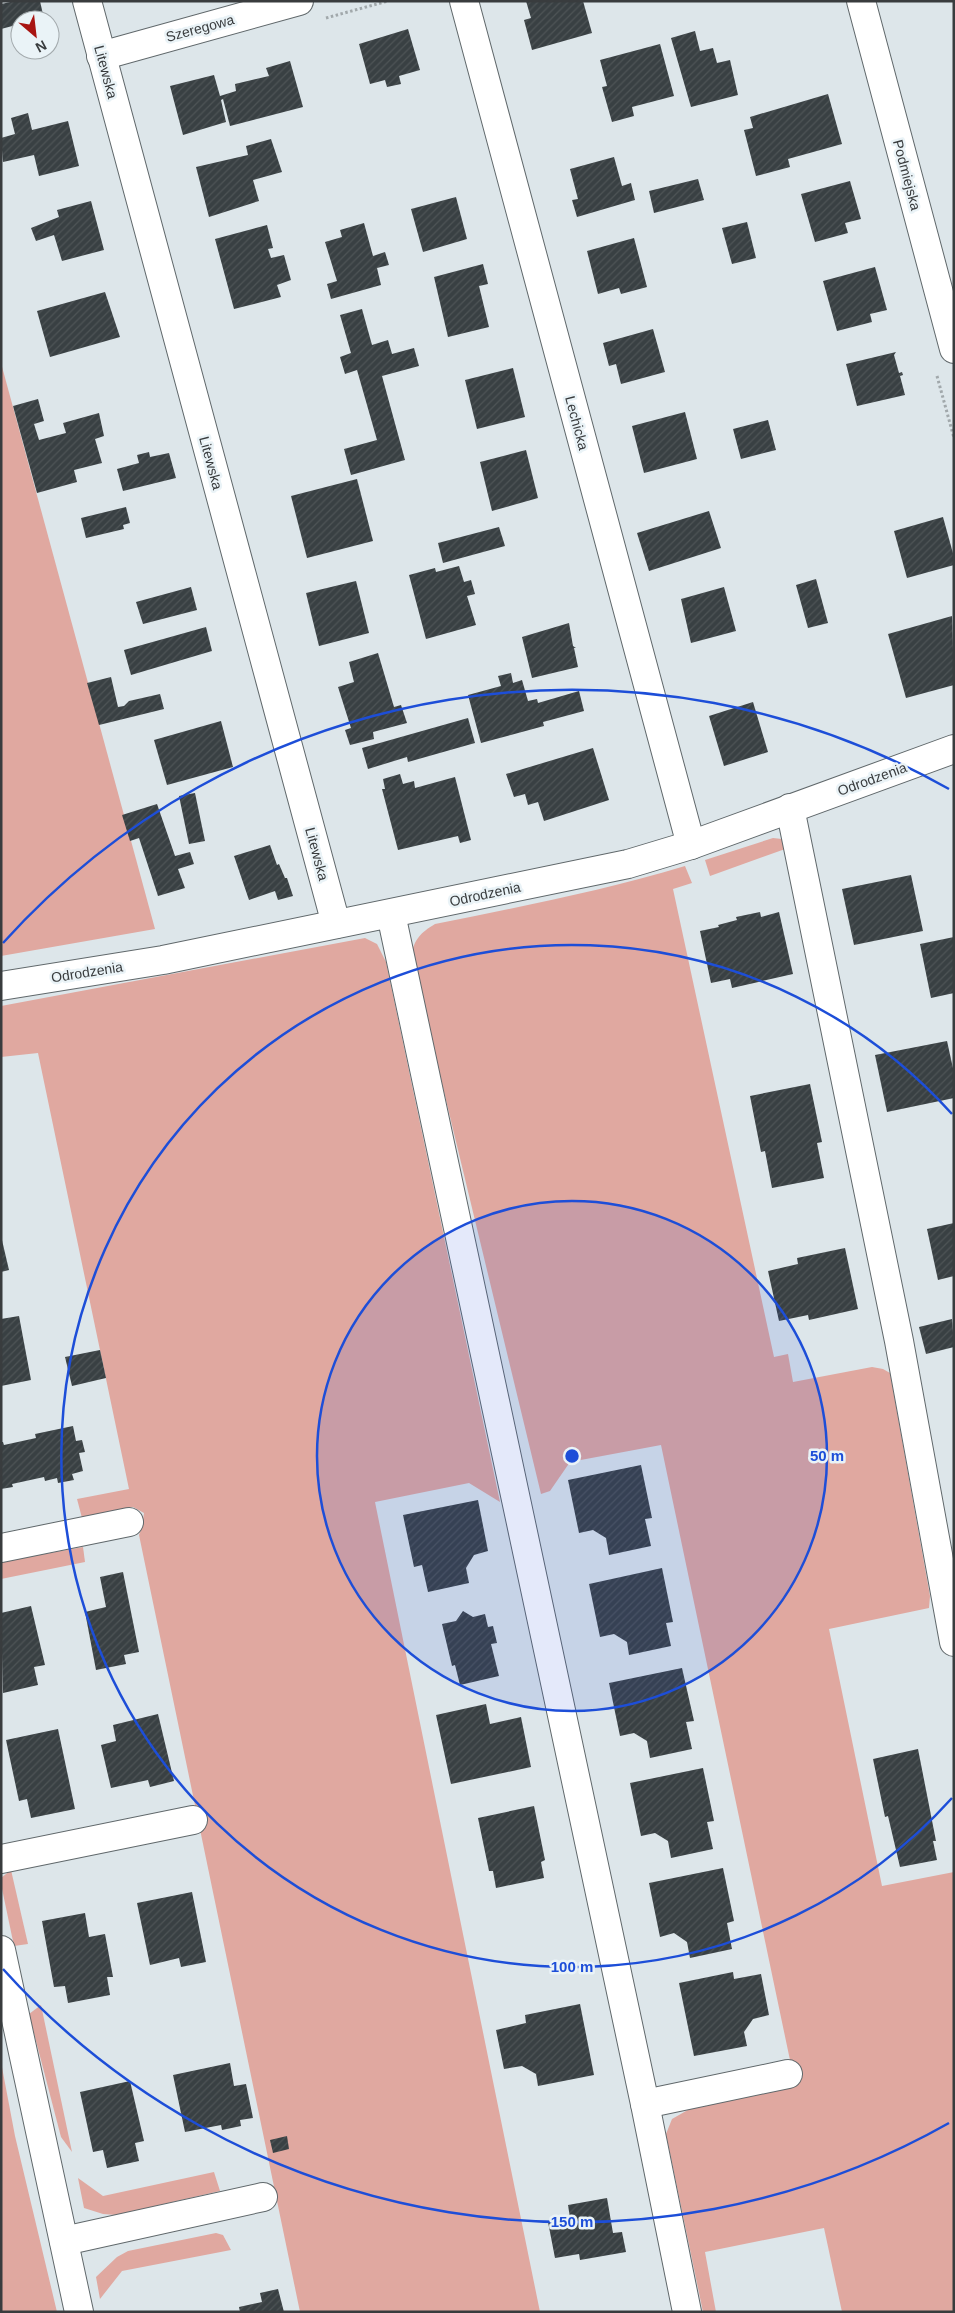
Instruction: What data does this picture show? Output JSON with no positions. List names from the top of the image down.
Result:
{
  "streets": {
    "street": [
      "Szeregowa",
      "Litewska",
      "Podmiejska",
      "Lechicka",
      "Odrodzenia"
    ]
  },
  "crossings": [
    ["Szeregowa", "Litewska"],
    ["Litewska", "Odrodzenia"],
    ["Lechicka", "Odrodzenia"]
  ],
  "north": "bottom right",
  "rings": ["50 m", "100 m", "150 m"]
}
